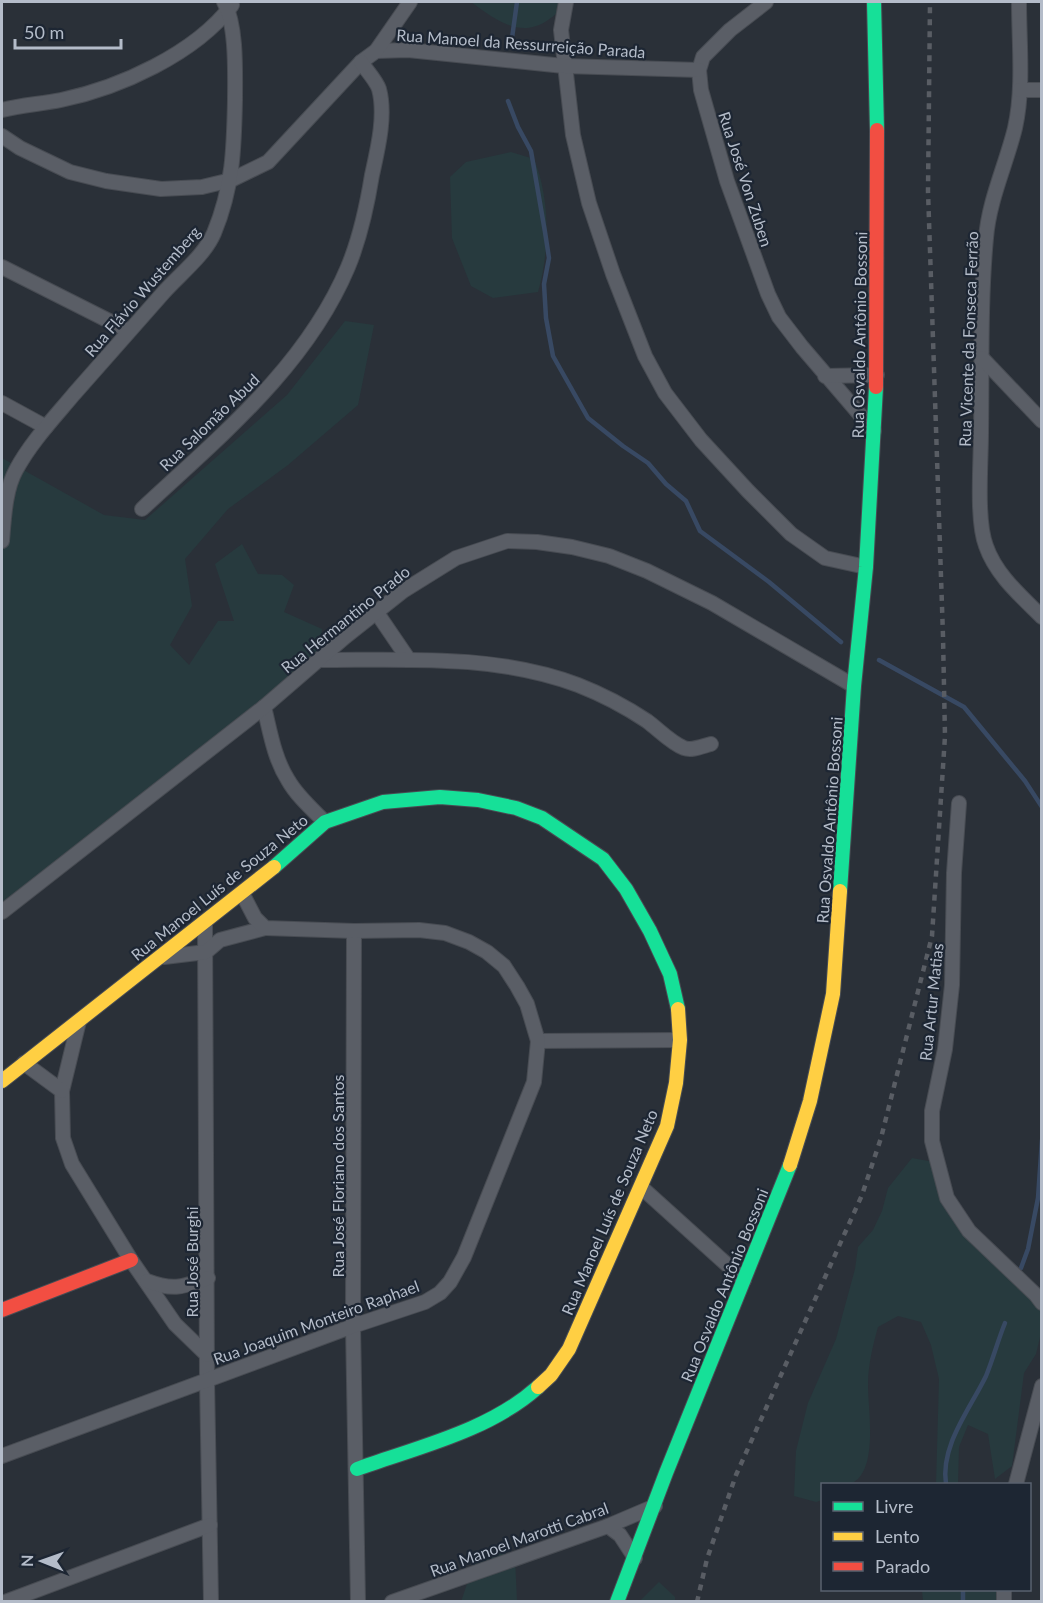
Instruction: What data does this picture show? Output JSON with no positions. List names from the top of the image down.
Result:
{
  "streets": {
    "street": [
      "Rua Manoel da Ressurreição Parada",
      "Rua José Von Zuben",
      "Rua Flávio Wustemberg",
      "Rua Osvaldo Antônio Bossoni",
      "Rua Vicente da Fonseca Ferrão",
      "Rua Salomão Abud",
      "Rua Hermantino Prado",
      "Rua Manoel Luís de Souza Neto",
      "Rua Artur Matias",
      "Rua José Floriano dos Santos",
      "Rua José Burghi",
      "Rua Joaquim Monteiro Raphael",
      "Rua Manoel Marotti Cabral"
    ]
  },
  "crossings": [
    ["Rua Manoel da Ressurreição Parada", "Rua José Von Zuben"],
    ["Rua José Von Zuben", "Rua Osvaldo Antônio Bossoni"],
    ["Rua Osvaldo Antônio Bossoni", "Rua Hermantino Prado"],
    ["Rua Osvaldo Antônio Bossoni", "Rua Manoel Marotti Cabral"],
    ["Rua Manoel Luís de Souza Neto", "Rua José Floriano dos Santos"],
    ["Rua Manoel Luís de Souza Neto", "Rua José Burghi"],
    ["Rua José Floriano dos Santos", "Rua Joaquim Monteiro Raphael"],
    ["Rua José Burghi", "Rua Joaquim Monteiro Raphael"]
  ],
  "legend": ["Livre", "Lento", "Parado"],
  "scale_bar": "50 m",
  "north": "left"
}
